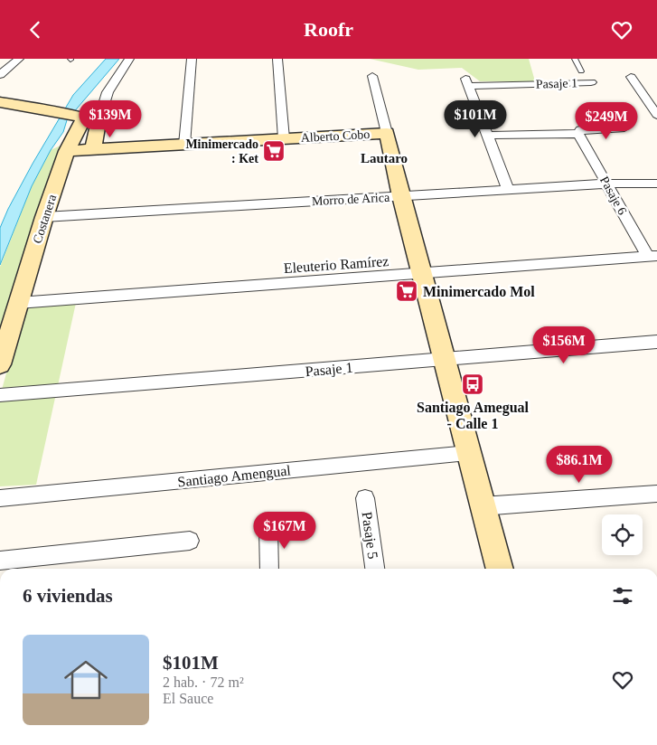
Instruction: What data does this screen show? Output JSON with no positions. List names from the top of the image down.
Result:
{
  "streets": {
    "street": [
      "Pasaje 1",
      "Alberto Cobo",
      "Pasaje 6",
      "Morro de Arica",
      "Costanera",
      "Eleuterio Ramírez",
      "Santiago Amengual",
      "Pasaje 5"
    ]
  },
  "crossings": [
    ["Alberto Cobo", "Costanera"],
    ["Pasaje 6", "Morro de Arica"],
    ["Pasaje 6", "Eleuterio Ramírez"],
    ["Morro de Arica", "Costanera"],
    ["Costanera", "Eleuterio Ramírez"]
  ],
  "districts": ["Lautaro"],
  "places": {
    "supermarket": ["Minimercado : Ket", "Minimercado Mol"],
    "bus stop": ["Santiago Amegual - Calle 1"]
  },
  "page": {
    "header": "Roofr",
    "price": [
      "$139M",
      "$101M",
      "$249M",
      "$156M",
      "$86.1M",
      "$167M"
    ],
    "heading": "6 viviendas",
    "list": [
      {
        "name": "$101M",
        "note": "2 hab. · 72 m² · El Sauce"
      }
    ]
  }
}
